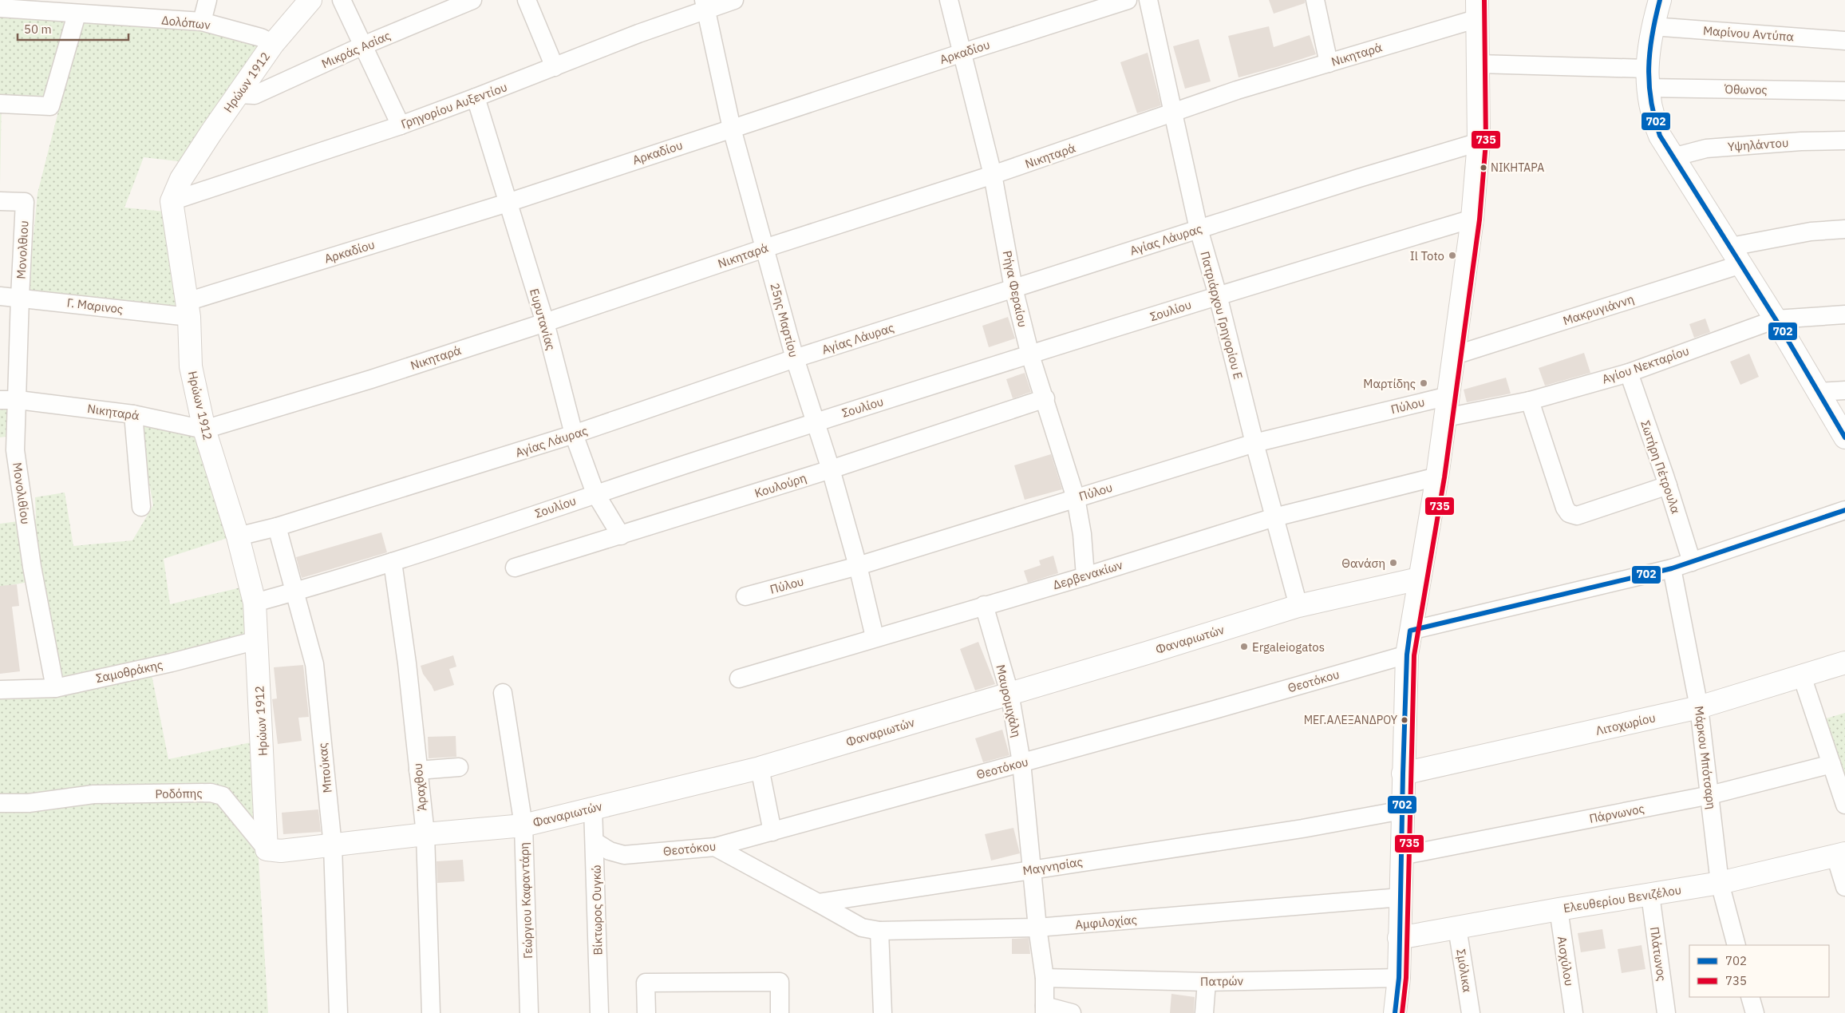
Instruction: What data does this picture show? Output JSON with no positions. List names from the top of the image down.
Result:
{
  "streets": {
    "street": [
      "Δολόπων",
      "Μαρίνου Αντύπα",
      "Μικράς Ασίας",
      "Αρκαδίου",
      "Νικηταρά",
      "Ηρώων 1912",
      "Όθωνος",
      "Γρηγορίου Αυξεντίου",
      "Υψηλάντου",
      "Αγίας Λάυρας",
      "Μονολθιου",
      "Ρήγα Φεραίου",
      "Γ. Μαρινος",
      "Μακρυγιάννη",
      "Σουλίου",
      "Πατριάρχου Γρηγορίου Ε",
      "Ευρυτανίας",
      "25ης Μαρτίου",
      "Αγίου Νεκταρίου",
      "Πύλου",
      "Σωτήρη Πέτρουλα",
      "Κουλούρη",
      "Μονολιθίου",
      "Δερβενακίων",
      "Φαναριωτών",
      "Σαμοθράκης",
      "Θεοτόκου",
      "Μαυρομιχάλη",
      "Λιτοχωρίου",
      "Μάρκου Μπότσαρη",
      "Μπούκας",
      "Άραχθου",
      "Ροδόπης",
      "Πάρνωνος",
      "Μαγνησίας",
      "Ελευθερίου Βενιζέλου",
      "Γεώργιου Καφαντάρη",
      "Βίκτωρος Ουγκώ",
      "Αμφιλοχίας",
      "Πλάτωνος",
      "Αισχύλου",
      "Σμόλικα",
      "Πατρών"
    ]
  },
  "crossings": [
    ["Δολόπων", "Ηρώων 1912"],
    ["Μικράς Ασίας", "Ηρώων 1912"],
    ["Αρκαδίου", "Ηρώων 1912"],
    ["Αρκαδίου", "Ρήγα Φεραίου"],
    ["Αρκαδίου", "Γ. Μαρινος"],
    ["Αρκαδίου", "Ευρυτανίας"],
    ["Αρκαδίου", "25ης Μαρτίου"],
    ["Νικηταρά", "Ηρώων 1912"],
    ["Νικηταρά", "Ρήγα Φεραίου"],
    ["Νικηταρά", "Πατριάρχου Γρηγορίου Ε"],
    ["Νικηταρά", "Ευρυτανίας"],
    ["Νικηταρά", "25ης Μαρτίου"],
    ["Νικηταρά", "Μονολιθίου"],
    ["Ηρώων 1912", "Γρηγορίου Αυξεντίου"],
    ["Ηρώων 1912", "Αγίας Λάυρας"],
    ["Ηρώων 1912", "Γ. Μαρινος"],
    ["Ηρώων 1912", "Σουλίου"],
    ["Ηρώων 1912", "Σαμοθράκης"],
    ["Ηρώων 1912", "Ροδόπης"],
    ["Γρηγορίου Αυξεντίου", "Ευρυτανίας"],
    ["Γρηγορίου Αυξεντίου", "25ης Μαρτίου"],
    ["Αγίας Λάυρας", "Ρήγα Φεραίου"],
    ["Αγίας Λάυρας", "Πατριάρχου Γρηγορίου Ε"],
    ["Αγίας Λάυρας", "Ευρυτανίας"],
    ["Αγίας Λάυρας", "25ης Μαρτίου"],
    ["Αγίας Λάυρας", "Μπούκας"],
    ["Μονολθιου", "Γ. Μαρινος"],
    ["Μονολθιου", "Μονολιθίου"],
    ["Ρήγα Φεραίου", "Σουλίου"],
    ["Ρήγα Φεραίου", "Πύλου"],
    ["Ρήγα Φεραίου", "Κουλούρη"],
    ["Ρήγα Φεραίου", "Δερβενακίων"],
    ["Γ. Μαρινος", "Μονολιθίου"],
    ["Σουλίου", "Πατριάρχου Γρηγορίου Ε"],
    ["Σουλίου", "Ευρυτανίας"],
    ["Σουλίου", "25ης Μαρτίου"],
    ["Σουλίου", "Μπούκας"],
    ["Σουλίου", "Άραχθου"],
    ["Πατριάρχου Γρηγορίου Ε", "Πύλου"],
    ["Πατριάρχου Γρηγορίου Ε", "Δερβενακίων"],
    ["Πατριάρχου Γρηγορίου Ε", "Φαναριωτών"],
    ["Ευρυτανίας", "Κουλούρη"],
    ["25ης Μαρτίου", "Πύλου"],
    ["25ης Μαρτίου", "Κουλούρη"],
    ["25ης Μαρτίου", "Δερβενακίων"],
    ["Αγίου Νεκταρίου", "Σωτήρη Πέτρουλα"],
    ["Μονολιθίου", "Σαμοθράκης"],
    ["Δερβενακίων", "Μαυρομιχάλη"],
    ["Φαναριωτών", "Μαυρομιχάλη"],
    ["Φαναριωτών", "Μπούκας"],
    ["Φαναριωτών", "Άραχθου"],
    ["Φαναριωτών", "Γεώργιου Καφαντάρη"],
    ["Φαναριωτών", "Βίκτωρος Ουγκώ"],
    ["Θεοτόκου", "Μαυρομιχάλη"],
    ["Θεοτόκου", "Βίκτωρος Ουγκώ"],
    ["Μαυρομιχάλη", "Μαγνησίας"],
    ["Μαυρομιχάλη", "Αμφιλοχίας"],
    ["Μαυρομιχάλη", "Πατρών"],
    ["Λιτοχωρίου", "Μάρκου Μπότσαρη"],
    ["Μάρκου Μπότσαρη", "Πάρνωνος"],
    ["Μάρκου Μπότσαρη", "Ελευθερίου Βενιζέλου"],
    ["Μαγνησίας", "Αμφιλοχίας"],
    ["Ελευθερίου Βενιζέλου", "Πλάτωνος"],
    ["Ελευθερίου Βενιζέλου", "Αισχύλου"],
    ["Ελευθερίου Βενιζέλου", "Σμόλικα"]
  ],
  "places": [
    "ΝΙΚΗΤΑΡΑ",
    "Il Toto",
    "Μαρτίδης",
    "Θανάση",
    "Ergaleiogatos",
    "ΜΕΓ.ΑΛΕΞΑΝΔΡΟΥ"
  ],
  "lines": ["transit line 702", "transit line 735"],
  "legend": ["702", "735"],
  "scale_bar": "50 m"
}
